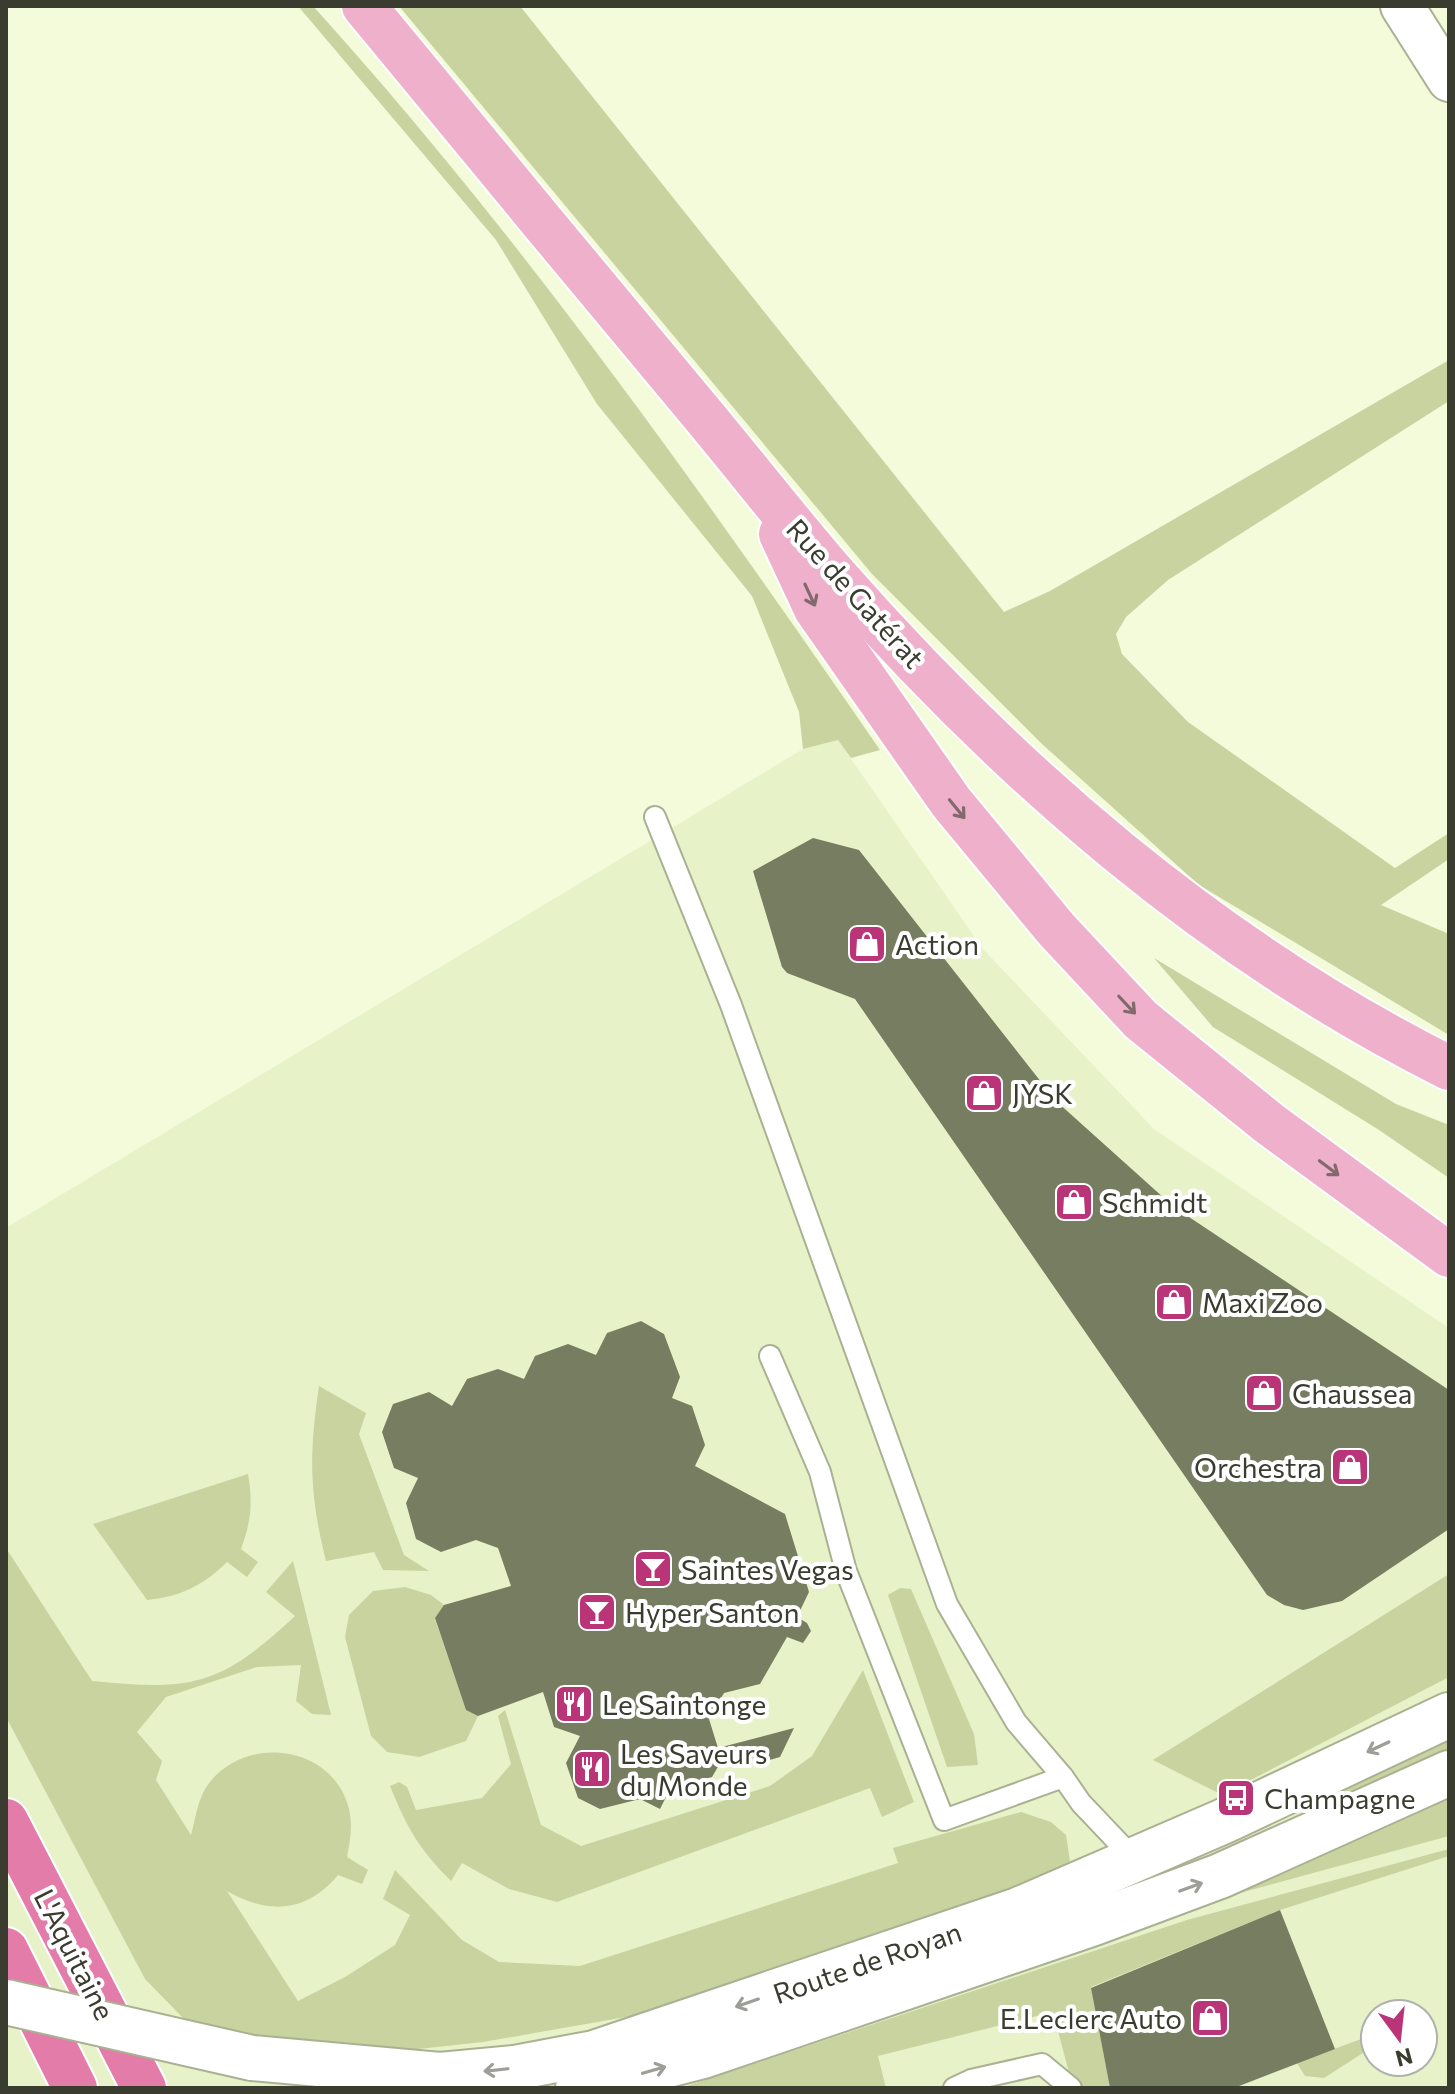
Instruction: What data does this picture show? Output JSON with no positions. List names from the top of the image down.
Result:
{
  "streets": {
    "highway": ["L'Aquitaine"],
    "main road": ["Rue de Gatérat", "Route de Royan"]
  },
  "places": {
    "shop": [
      "Action",
      "JYSK",
      "Schmidt",
      "Maxi Zoo",
      "Chaussea",
      "Orchestra",
      "E.Leclerc Auto"
    ],
    "bar": ["Saintes Vegas", "Hyper Santon"],
    "restaurant": ["Le Saintonge", "Les Saveurs du Monde"],
    "bus stop": ["Champagne"]
  },
  "north": "bottom"
}
